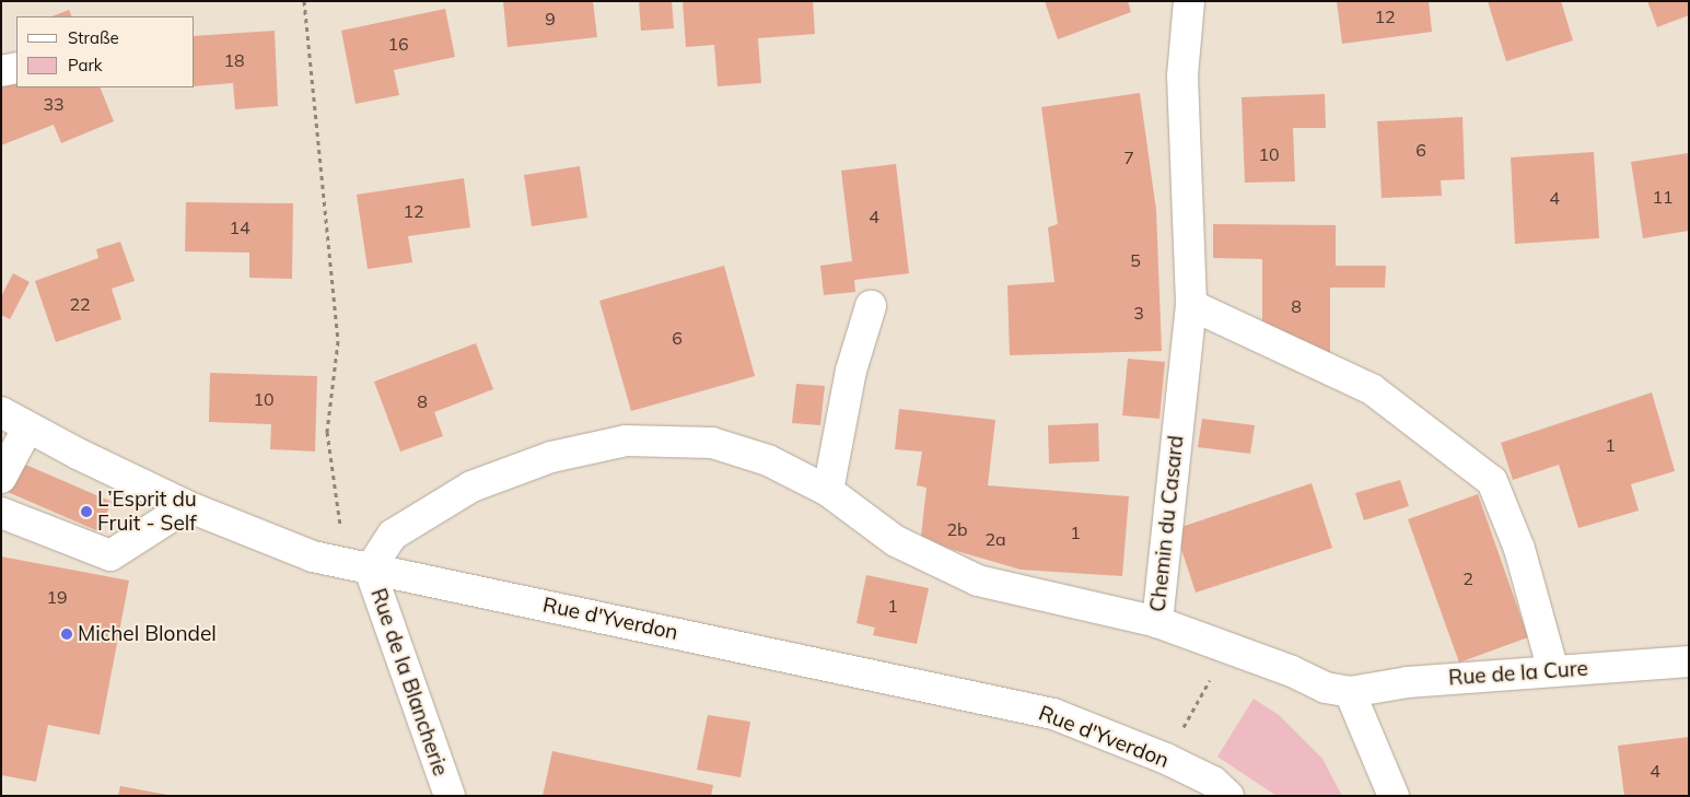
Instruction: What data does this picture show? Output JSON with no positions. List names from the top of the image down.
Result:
{
  "streets": {
    "street": [
      "Chemin du Casard",
      "Rue d'Yverdon",
      "Rue de la Cure",
      "Rue de la Blancherie"
    ]
  },
  "crossings": [
    ["Chemin du Casard", "Rue de la Cure"],
    ["Rue d'Yverdon", "Rue de la Blancherie"]
  ],
  "places": ["L’Esprit du Fruit - Self", "Michel Blondel"],
  "house_numbers": [
    "12",
    "9",
    "16",
    "18",
    "33",
    "6",
    "10",
    "7",
    "11",
    "4",
    "12",
    "4",
    "14",
    "5",
    "22",
    "8",
    "3",
    "6",
    "10",
    "8",
    "1",
    "2b",
    "1",
    "2a",
    "2",
    "19",
    "1",
    "4"
  ],
  "legend": ["Straße", "Park"]
}
